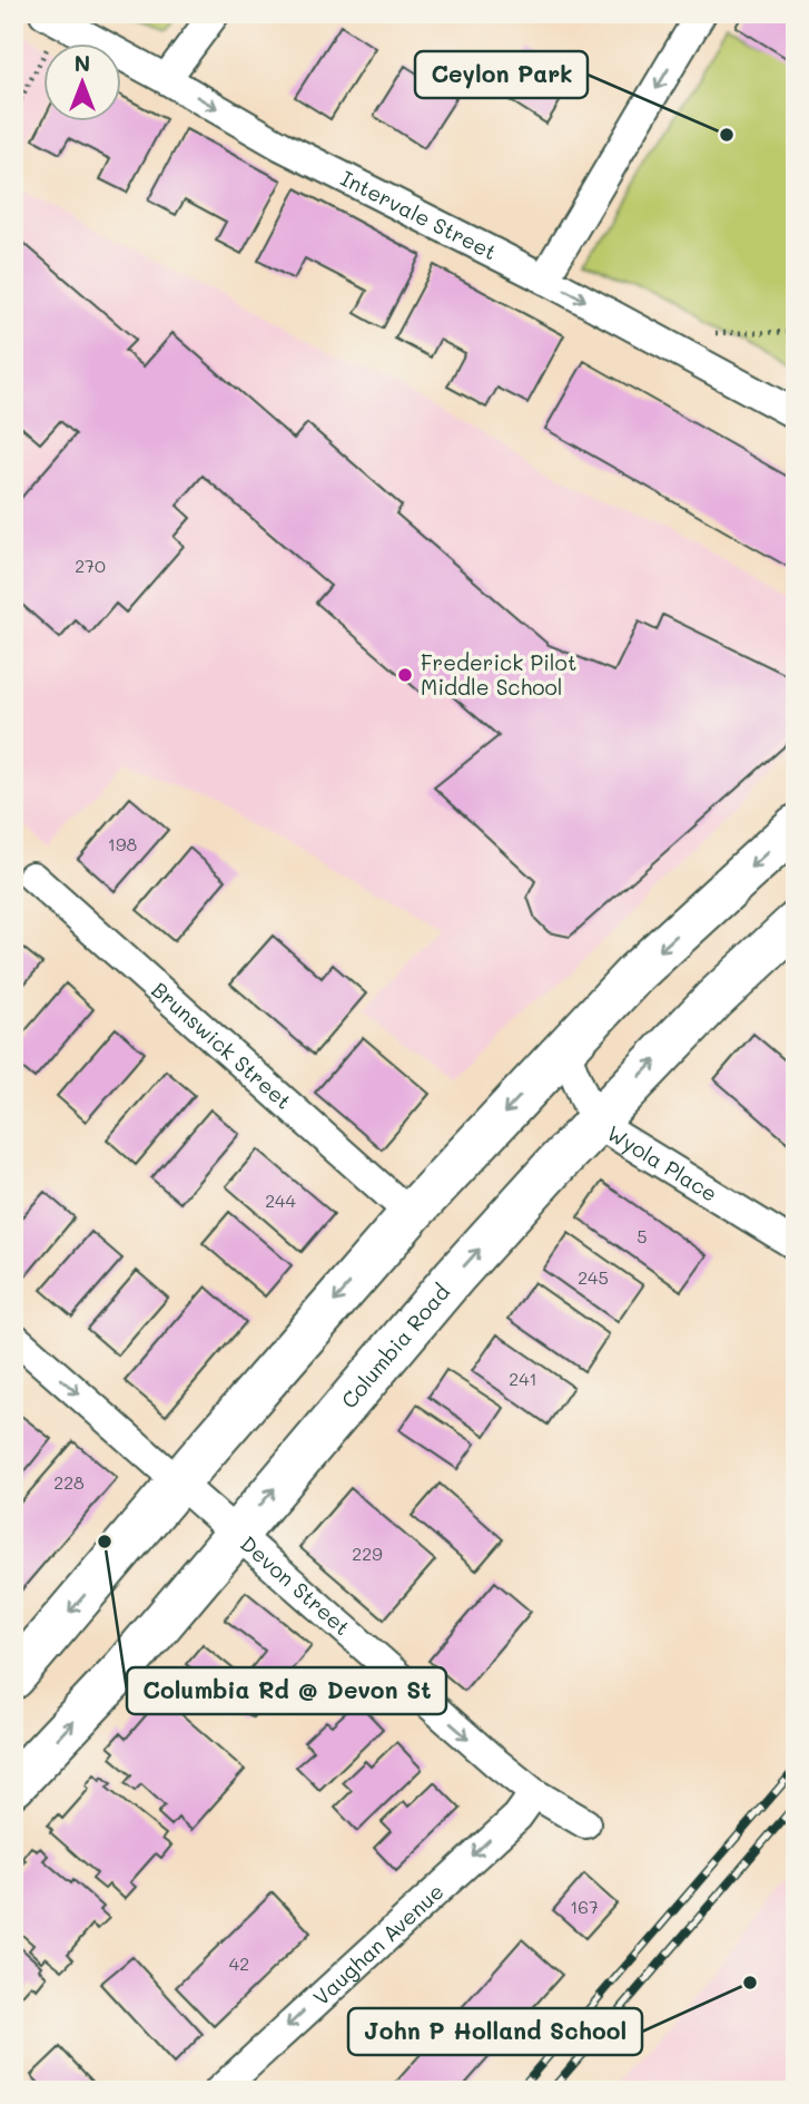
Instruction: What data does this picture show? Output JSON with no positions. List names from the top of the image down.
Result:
{
  "streets": {
    "main road": ["Columbia Road"],
    "street": [
      "Intervale Street",
      "Brunswick Street",
      "Wyola Place",
      "Devon Street",
      "Vaughan Avenue"
    ]
  },
  "crossings": [
    ["Wyola Place", "Columbia Road"],
    ["Columbia Road", "Devon Street"],
    ["Devon Street", "Vaughan Avenue"]
  ],
  "one_way": ["Intervale Street", "Devon Street", "Vaughan Avenue"],
  "places": [
    "Ceylon Park",
    "Frederick Pilot Middle School",
    "Columbia Rd @ Devon St",
    "John P Holland School"
  ],
  "house_numbers": [
    "270",
    "198",
    "244",
    "5",
    "245",
    "241",
    "228",
    "229",
    "167",
    "42"
  ],
  "north": "top"
}
